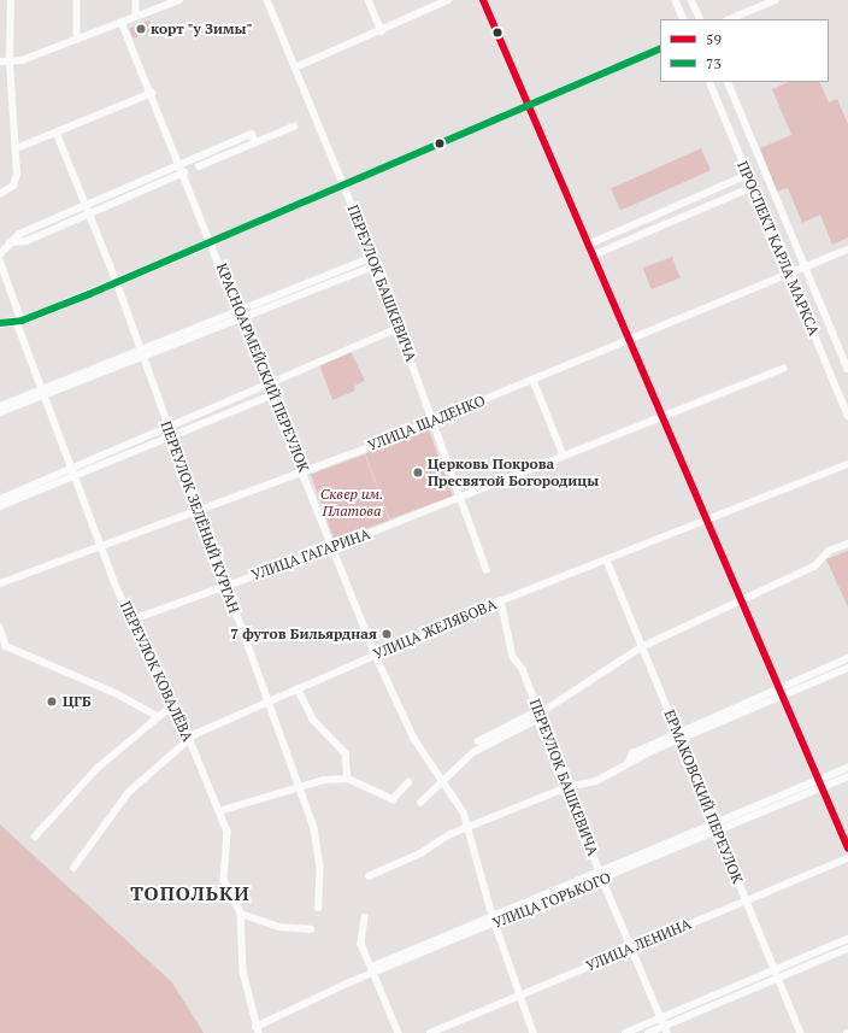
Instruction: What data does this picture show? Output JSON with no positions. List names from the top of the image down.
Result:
{
  "streets": {
    "street": [
      "ПРОСПЕКТ КАРЛА МАРКСА",
      "ПЕРЕУЛОК БАШКЕВИЧА",
      "КРАСНОАРМЕЙСКИЙ ПЕРЕУЛОК",
      "УЛИЦА ЩАДЕНКО",
      "ПЕРЕУЛОК ЗЕЛЁНЫЙ КУРГАН",
      "УЛИЦА ГАГАРИНА",
      "УЛИЦА ЖЕЛЯБОВА",
      "ПЕРЕУЛОК КОВАЛЁВА",
      "ЕРМАКОВСКИЙ ПЕРЕУЛОК",
      "УЛИЦА ГОРЬКОГО",
      "УЛИЦА ЛЕНИНА"
    ]
  },
  "crossings": [
    ["ПРОСПЕКТ КАРЛА МАРКСА", "УЛИЦА ЩАДЕНКО"],
    ["ПЕРЕУЛОК БАШКЕВИЧА", "УЛИЦА ЩАДЕНКО"],
    ["ПЕРЕУЛОК БАШКЕВИЧА", "УЛИЦА ГАГАРИНА"],
    ["ПЕРЕУЛОК БАШКЕВИЧА", "УЛИЦА ЖЕЛЯБОВА"],
    ["ПЕРЕУЛОК БАШКЕВИЧА", "УЛИЦА ГОРЬКОГО"],
    ["ПЕРЕУЛОК БАШКЕВИЧА", "УЛИЦА ЛЕНИНА"],
    ["КРАСНОАРМЕЙСКИЙ ПЕРЕУЛОК", "УЛИЦА ЩАДЕНКО"],
    ["КРАСНОАРМЕЙСКИЙ ПЕРЕУЛОК", "УЛИЦА ГАГАРИНА"],
    ["КРАСНОАРМЕЙСКИЙ ПЕРЕУЛОК", "УЛИЦА ЖЕЛЯБОВА"],
    ["КРАСНОАРМЕЙСКИЙ ПЕРЕУЛОК", "УЛИЦА ГОРЬКОГО"],
    ["КРАСНОАРМЕЙСКИЙ ПЕРЕУЛОК", "УЛИЦА ЛЕНИНА"],
    ["УЛИЦА ЩАДЕНКО", "ПЕРЕУЛОК ЗЕЛЁНЫЙ КУРГАН"],
    ["УЛИЦА ЩАДЕНКО", "ПЕРЕУЛОК КОВАЛЁВА"],
    ["ПЕРЕУЛОК ЗЕЛЁНЫЙ КУРГАН", "УЛИЦА ГАГАРИНА"],
    ["ПЕРЕУЛОК ЗЕЛЁНЫЙ КУРГАН", "УЛИЦА ЖЕЛЯБОВА"],
    ["УЛИЦА ГАГАРИНА", "ПЕРЕУЛОК КОВАЛЁВА"],
    ["УЛИЦА ЖЕЛЯБОВА", "ПЕРЕУЛОК КОВАЛЁВА"],
    ["УЛИЦА ЖЕЛЯБОВА", "ЕРМАКОВСКИЙ ПЕРЕУЛОК"],
    ["ПЕРЕУЛОК КОВАЛЁВА", "УЛИЦА ГОРЬКОГО"],
    ["ЕРМАКОВСКИЙ ПЕРЕУЛОК", "УЛИЦА ГОРЬКОГО"],
    ["ЕРМАКОВСКИЙ ПЕРЕУЛОК", "УЛИЦА ЛЕНИНА"]
  ],
  "districts": ["ТОПОЛЬКИ"],
  "parks": ["Сквер им. Платова"],
  "places": [
    "корт \"у Зимы\"",
    "Церковь Покрова Пресвятой Богородицы",
    "7 футов Бильярдная",
    "ЦГБ"
  ],
  "lines": ["transit line 59", "transit line 73"],
  "legend": ["59", "73"]
}
